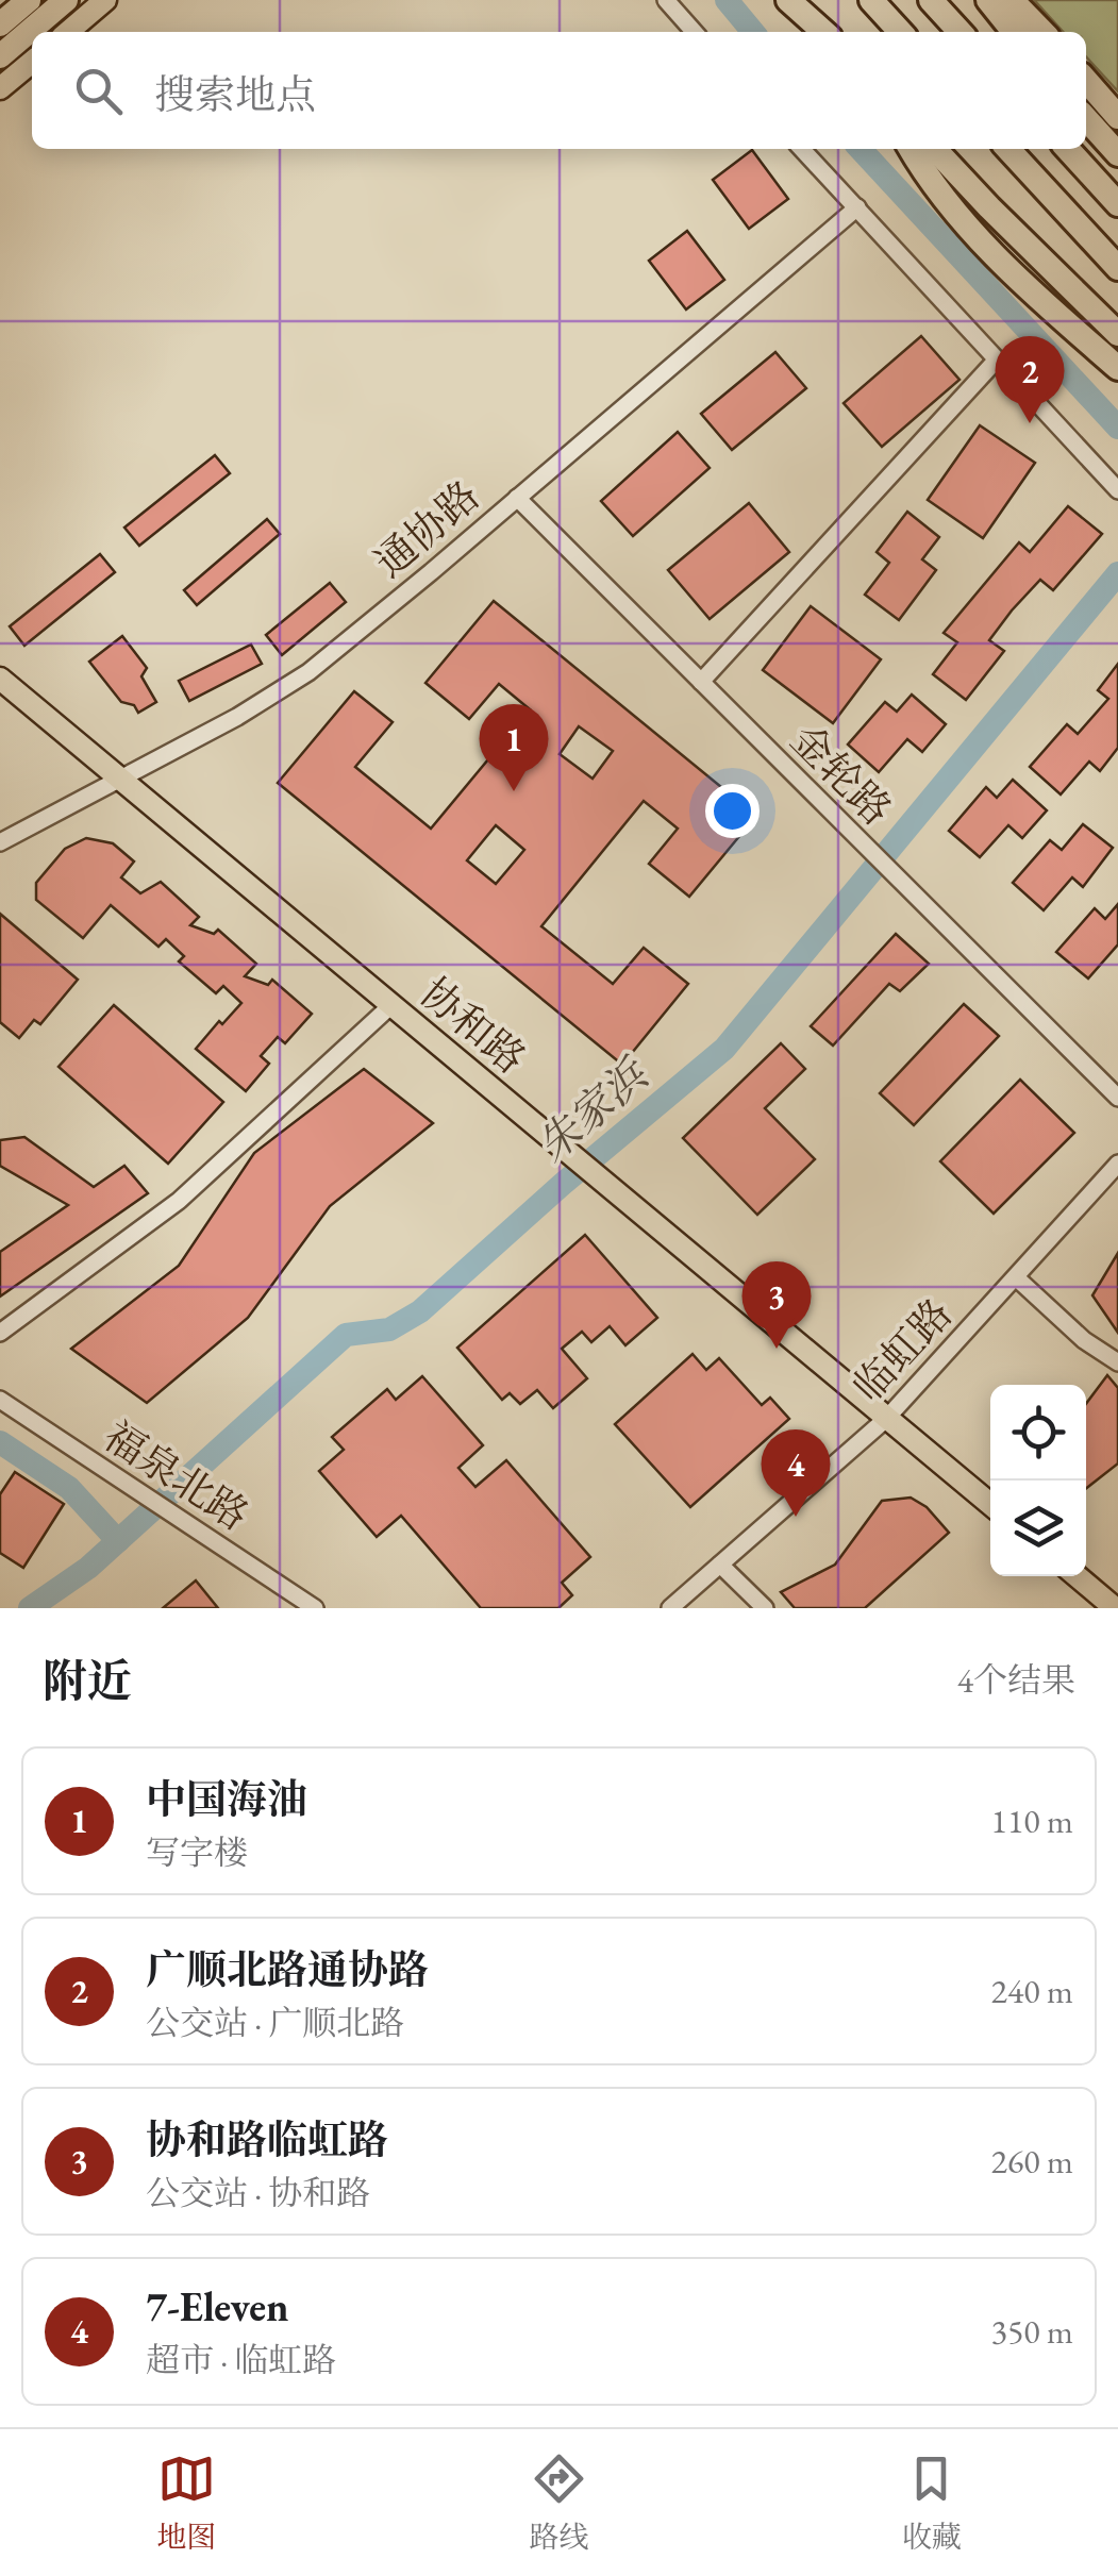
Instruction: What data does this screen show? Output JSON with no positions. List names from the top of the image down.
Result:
{
  "streets": {
    "main road": ["协和路"],
    "street": [
      "通协路",
      "金轮路",
      "临虹路",
      "福泉北路"
    ]
  },
  "crossings": [
    ["通协路", "金轮路"],
    ["通协路", "协和路"],
    ["协和路", "临虹路"]
  ],
  "water": ["朱家浜"],
  "page": {
    "search": "搜索地点",
    "pins": [
      "2",
      "1",
      "3",
      "4"
    ],
    "heading": ["附近", "4个结果"],
    "list": [
      {
        "mark": "1",
        "name": "中国海油",
        "note": "写字楼",
        "value": "110 m"
      },
      {
        "mark": "2",
        "name": "广顺北路通协路",
        "note": "公交站 · 广顺北路",
        "value": "240 m"
      },
      {
        "mark": "3",
        "name": "协和路临虹路",
        "note": "公交站 · 协和路",
        "value": "260 m"
      },
      {
        "mark": "4",
        "name": "7-Eleven",
        "note": "超市 · 临虹路",
        "value": "350 m"
      }
    ],
    "nav": ["地图", "路线", "收藏"]
  }
}
